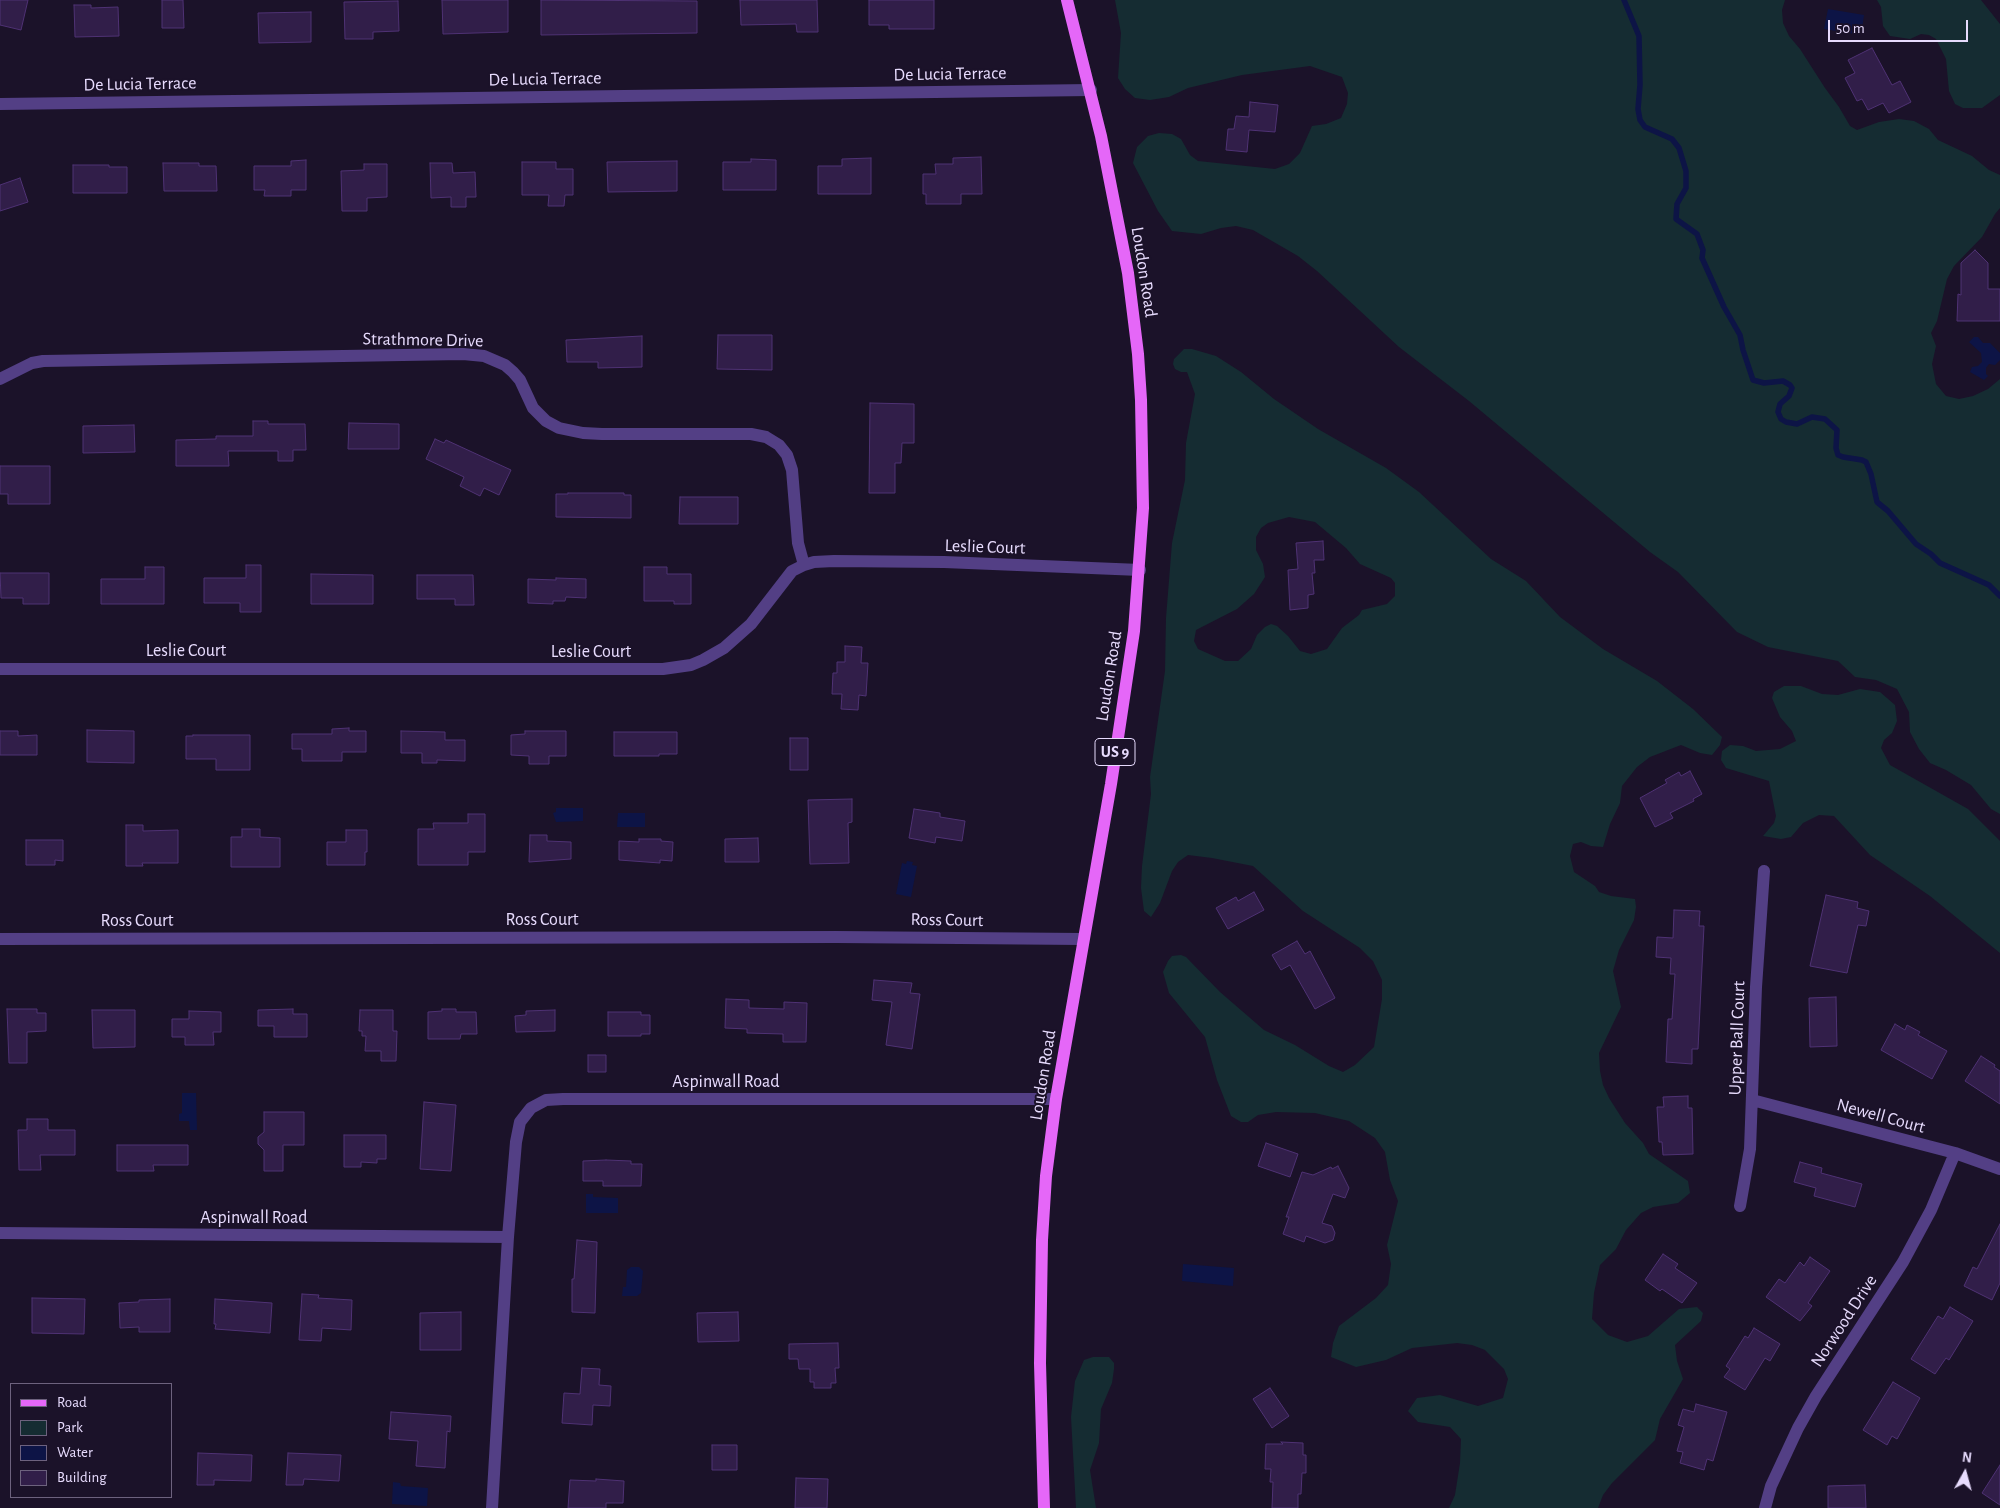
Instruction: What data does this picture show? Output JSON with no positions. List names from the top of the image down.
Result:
{
  "streets": {
    "main road": ["Loudon Road", "US 9"],
    "street": [
      "De Lucia Terrace",
      "Strathmore Drive",
      "Leslie Court",
      "Ross Court",
      "Upper Ball Court",
      "Aspinwall Road",
      "Newell Court",
      "Norwood Drive"
    ]
  },
  "crossings": [
    ["De Lucia Terrace", "Loudon Road"],
    ["Loudon Road", "Leslie Court"],
    ["Loudon Road", "Ross Court"],
    ["Loudon Road", "Aspinwall Road"],
    ["Strathmore Drive", "Leslie Court"],
    ["Upper Ball Court", "Newell Court"],
    ["Newell Court", "Norwood Drive"]
  ],
  "legend": [
    "Road",
    "Park",
    "Water",
    "Building"
  ],
  "scale_bar": "50 m",
  "north": "top"
}
